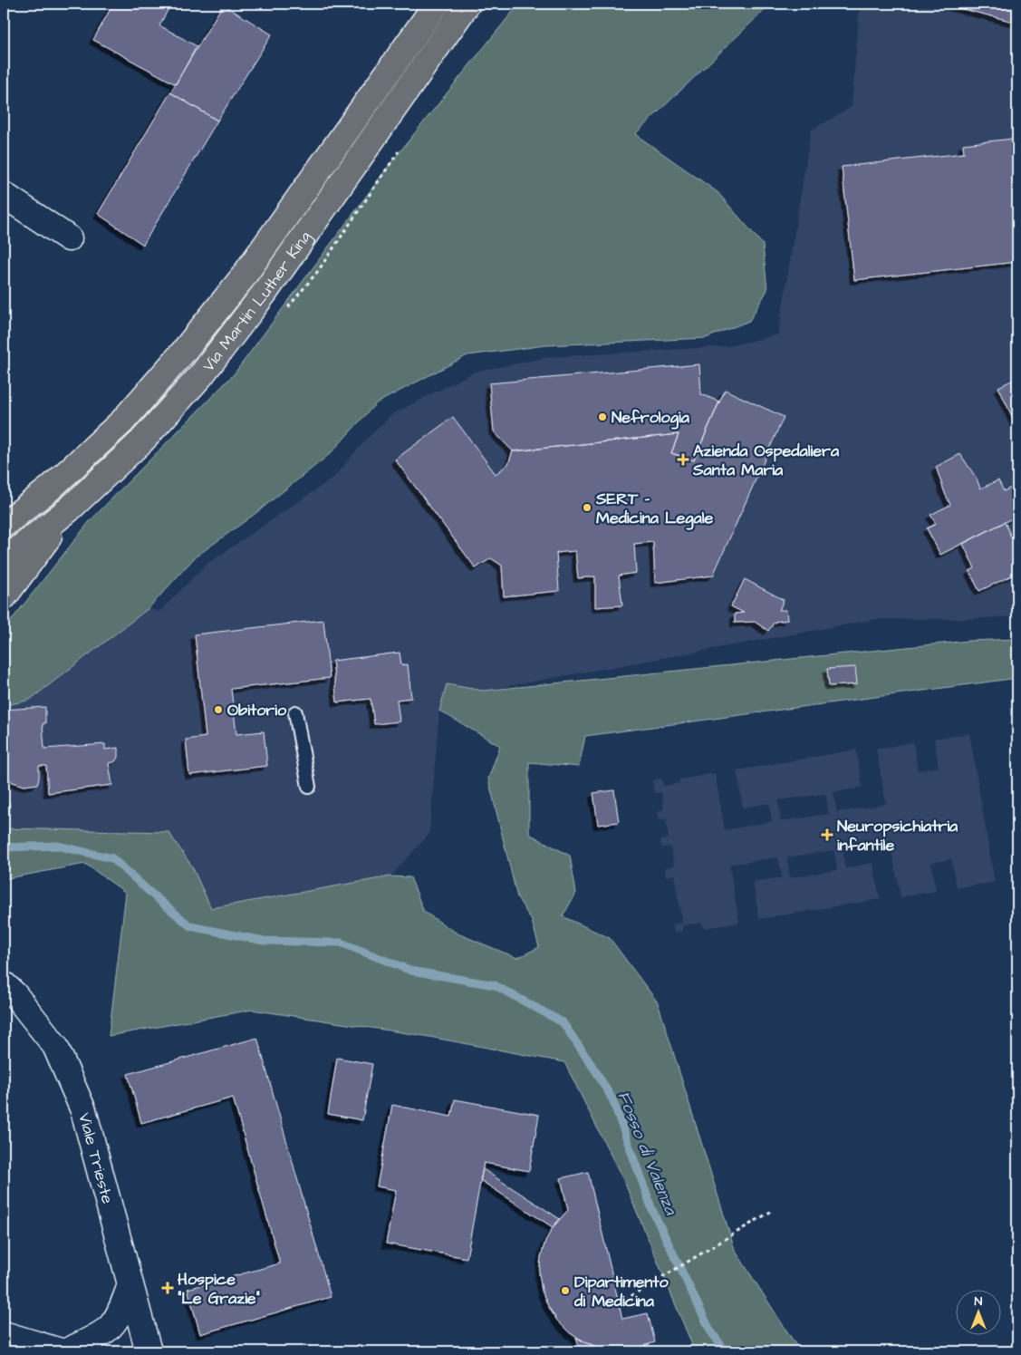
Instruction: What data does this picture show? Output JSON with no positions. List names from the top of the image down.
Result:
{
  "streets": {
    "main road": ["Via Martin Luther King"],
    "street": ["Viale Trieste"]
  },
  "water": ["Fosso di Valenza"],
  "places": {
    "other": [
      "Nefrologia",
      "SERT - Medicina Legale",
      "Obitorio",
      "Dipartimento di Medicina"
    ],
    "health": ["Azienda Ospedaliera Santa Maria", "Neuropsichiatria infantile", "Hospice \"Le Grazie\""]
  },
  "north": "top"
}
